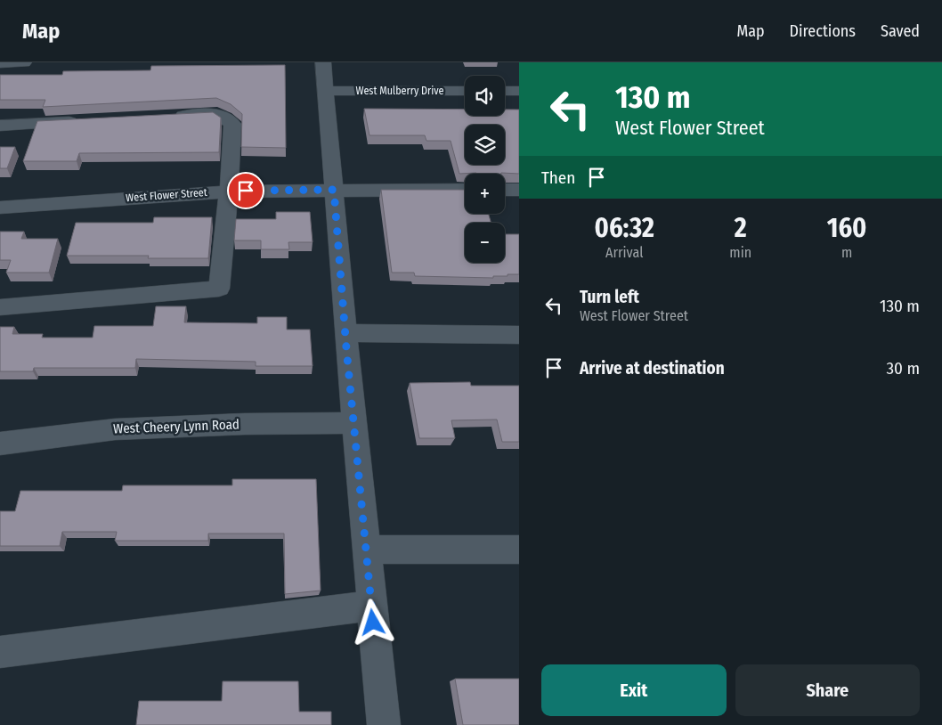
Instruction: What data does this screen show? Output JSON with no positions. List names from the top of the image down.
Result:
{
  "streets": {
    "street": ["West Mulberry Drive", "West Flower Street", "West Cheery Lynn Road"]
  },
  "page": {
    "header": "Map",
    "nav": ["Map", "Directions", "Saved"],
    "turn": ["130 m", "West Flower Street"],
    "map_buttons": ["+", "−"],
    "then": "Then",
    "eta": [
      "06:32",
      "Arrival",
      "2",
      "min",
      "160",
      "m"
    ],
    "list": [
      {
        "name": "Turn left",
        "note": "West Flower Street",
        "value": "130 m"
      },
      {
        "name": "Arrive at destination",
        "value": "30 m"
      }
    ],
    "buttons": ["Exit", "Share"]
  }
}
